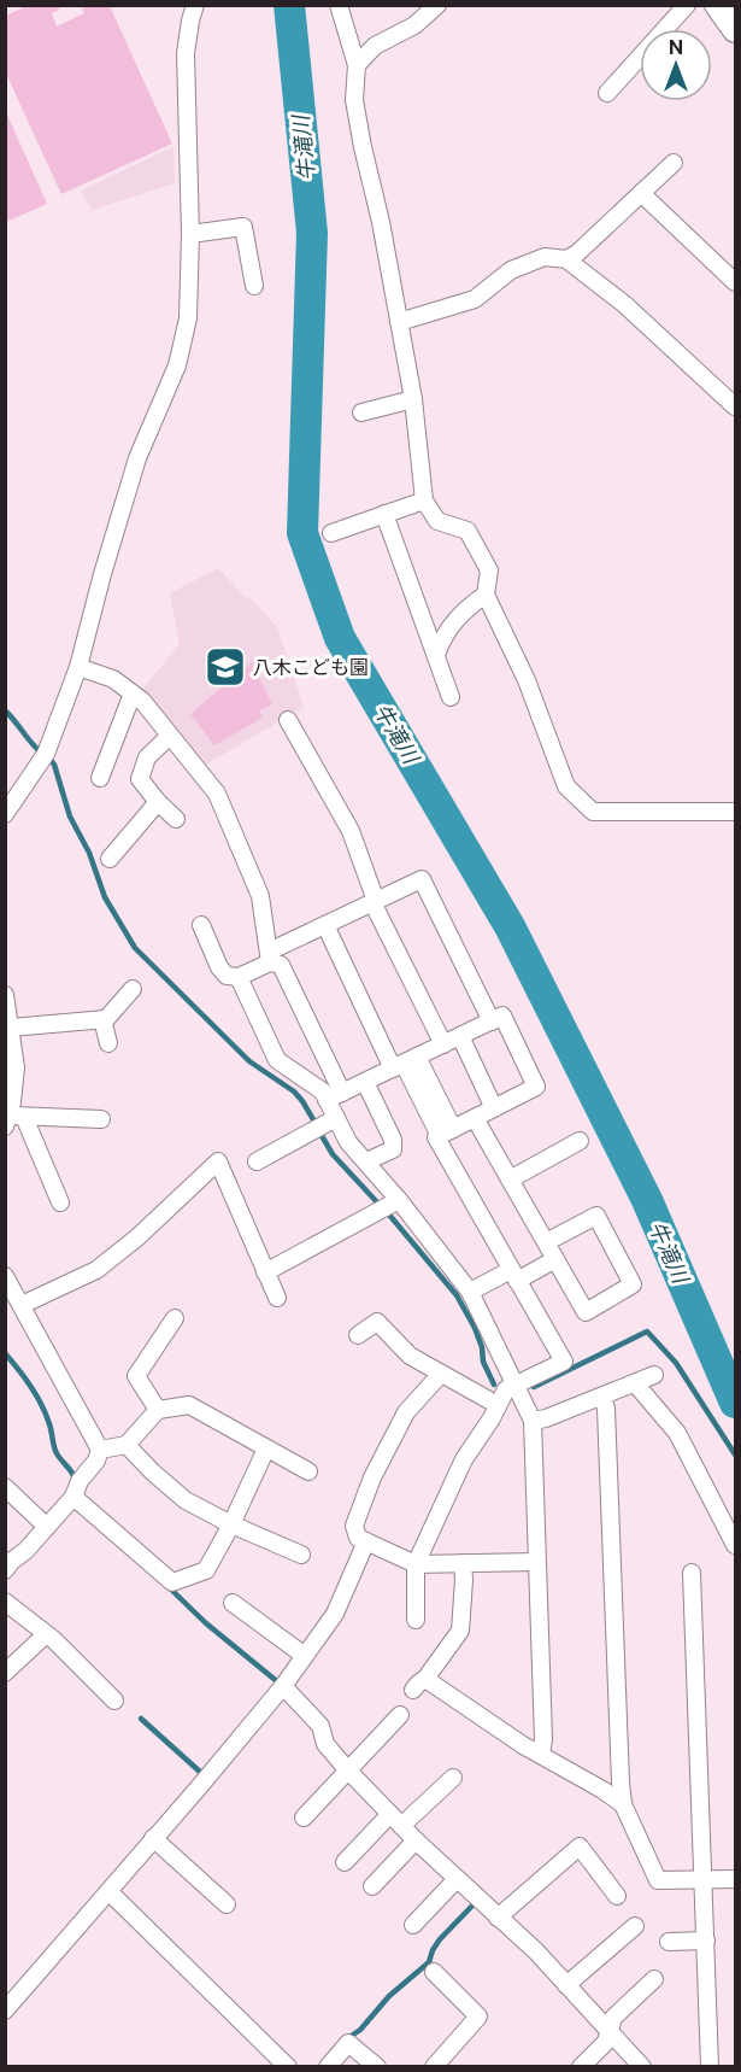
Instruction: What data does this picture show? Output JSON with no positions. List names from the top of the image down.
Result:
{
  "water": ["牛滝川"],
  "places": {
    "school or university": ["八木こども園"]
  },
  "north": "top"
}
